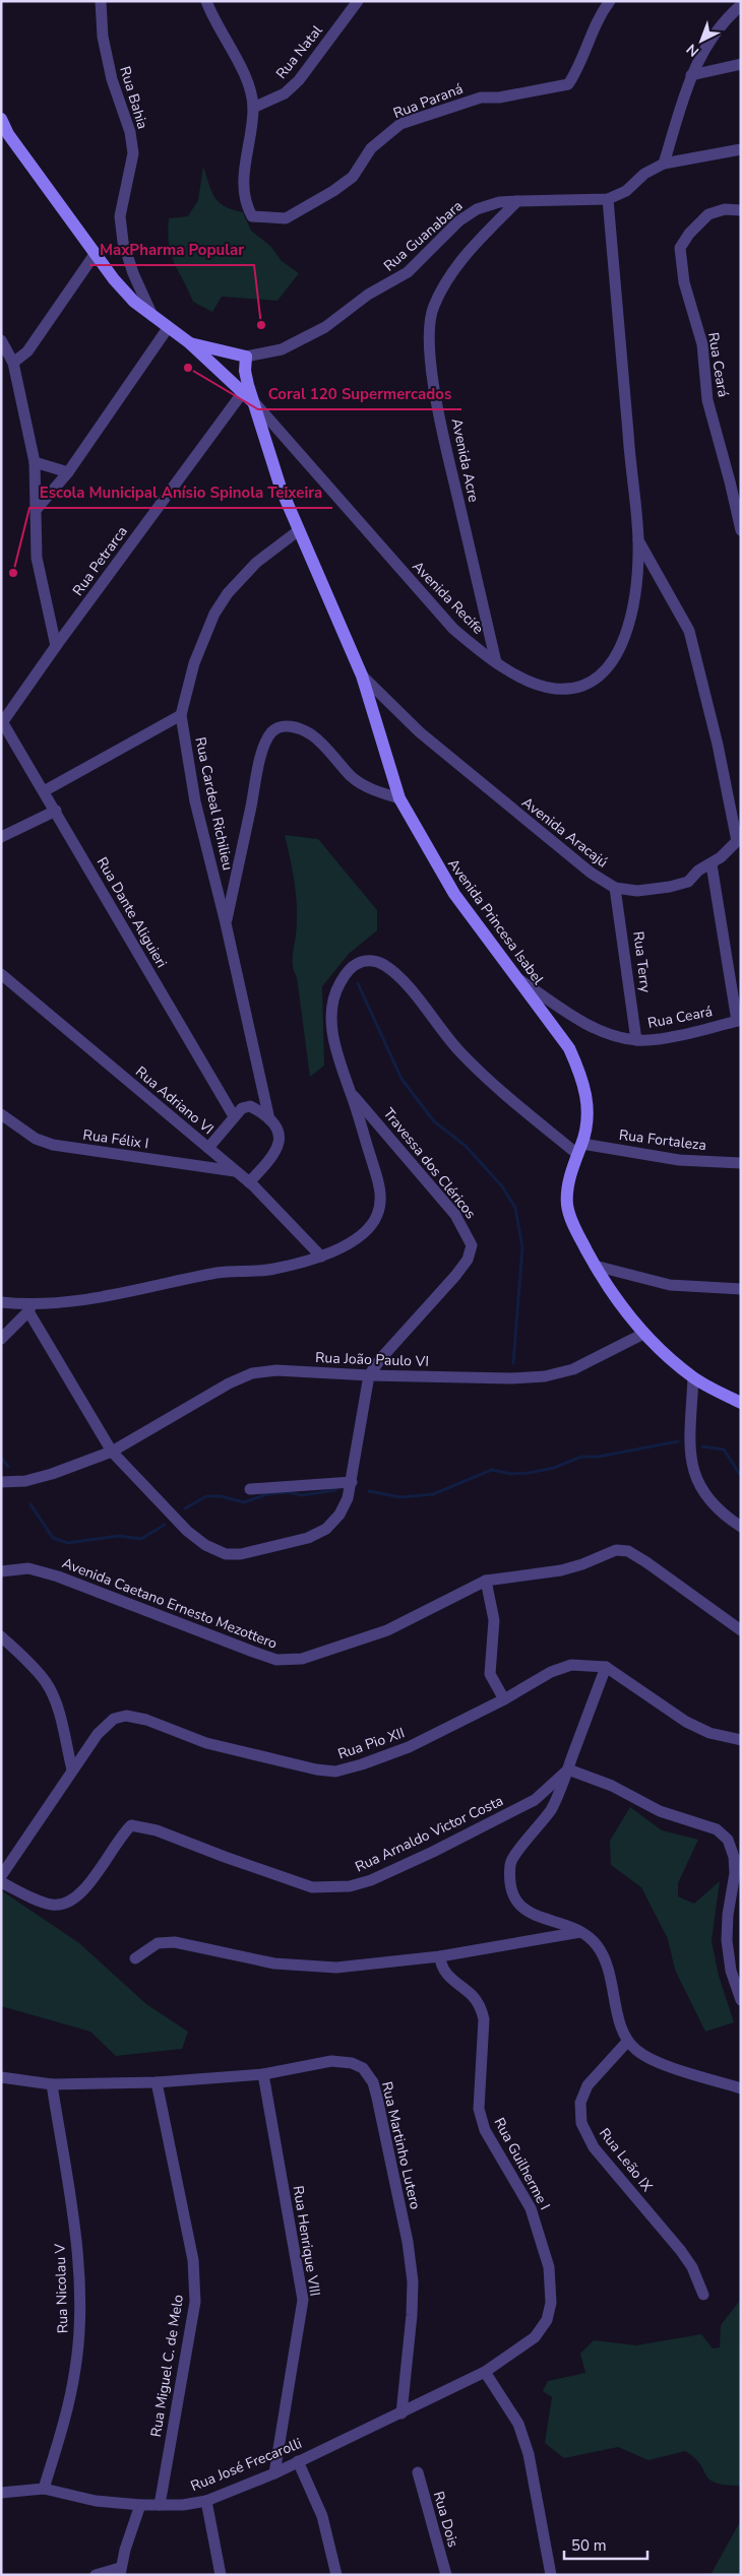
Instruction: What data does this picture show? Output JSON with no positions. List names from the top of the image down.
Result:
{
  "streets": {
    "street": [
      "Rua Natal",
      "Rua Bahia",
      "Rua Paraná",
      "Rua Guanabara",
      "Rua Ceará",
      "Avenida Acre",
      "Rua Petrarca",
      "Avenida Recife",
      "Rua Cardeal Richilieu",
      "Avenida Aracajú",
      "Rua Dante Aliguieri",
      "Avenida Princesa Isabel",
      "Rua Terry",
      "Rua Adriano VI",
      "Rua Félix I",
      "Rua Fortaleza",
      "Travessa dos Cléricos",
      "Rua João Paulo VI",
      "Avenida Caetano Ernesto Mezottero",
      "Rua Pio XII",
      "Rua Arnaldo Victor Costa",
      "Rua Martinho Lutero",
      "Rua Leão IX",
      "Rua Guilherme I",
      "Rua Henrique VIII",
      "Rua Nicolau V",
      "Rua Miguel C. de Melo",
      "Rua José Frecarolli",
      "Rua Dois"
    ]
  },
  "crossings": [
    ["Rua Natal", "Rua Paraná"],
    ["Rua Bahia", "Avenida Princesa Isabel"],
    ["Rua Guanabara", "Avenida Acre"],
    ["Rua Guanabara", "Avenida Princesa Isabel"],
    ["Rua Ceará", "Avenida Princesa Isabel"],
    ["Rua Ceará", "Rua Terry"],
    ["Avenida Acre", "Avenida Recife"],
    ["Rua Petrarca", "Rua Dante Aliguieri"],
    ["Rua Petrarca", "Avenida Princesa Isabel"],
    ["Avenida Recife", "Avenida Aracajú"],
    ["Avenida Recife", "Avenida Princesa Isabel"],
    ["Rua Cardeal Richilieu", "Rua Dante Aliguieri"],
    ["Rua Cardeal Richilieu", "Avenida Princesa Isabel"],
    ["Rua Cardeal Richilieu", "Rua Adriano VI"],
    ["Rua Cardeal Richilieu", "Rua Félix I"],
    ["Avenida Aracajú", "Avenida Princesa Isabel"],
    ["Avenida Aracajú", "Rua Terry"],
    ["Rua Dante Aliguieri", "Rua Adriano VI"],
    ["Rua Dante Aliguieri", "Rua Félix I"],
    ["Avenida Princesa Isabel", "Rua Fortaleza"],
    ["Avenida Princesa Isabel", "Rua João Paulo VI"],
    ["Rua Adriano VI", "Rua Félix I"],
    ["Travessa dos Cléricos", "Rua João Paulo VI"],
    ["Rua Martinho Lutero", "Rua Henrique VIII"],
    ["Rua Martinho Lutero", "Rua Nicolau V"],
    ["Rua Martinho Lutero", "Rua Miguel C. de Melo"],
    ["Rua Martinho Lutero", "Rua José Frecarolli"],
    ["Rua Guilherme I", "Rua José Frecarolli"],
    ["Rua Henrique VIII", "Rua José Frecarolli"],
    ["Rua Nicolau V", "Rua José Frecarolli"],
    ["Rua Miguel C. de Melo", "Rua José Frecarolli"]
  ],
  "places": ["MaxPharma Popular", "Coral 120 Supermercados", "Escola Municipal Anísio Spinola Teixeira"],
  "scale_bar": "50 m",
  "north": "bottom left"
}
